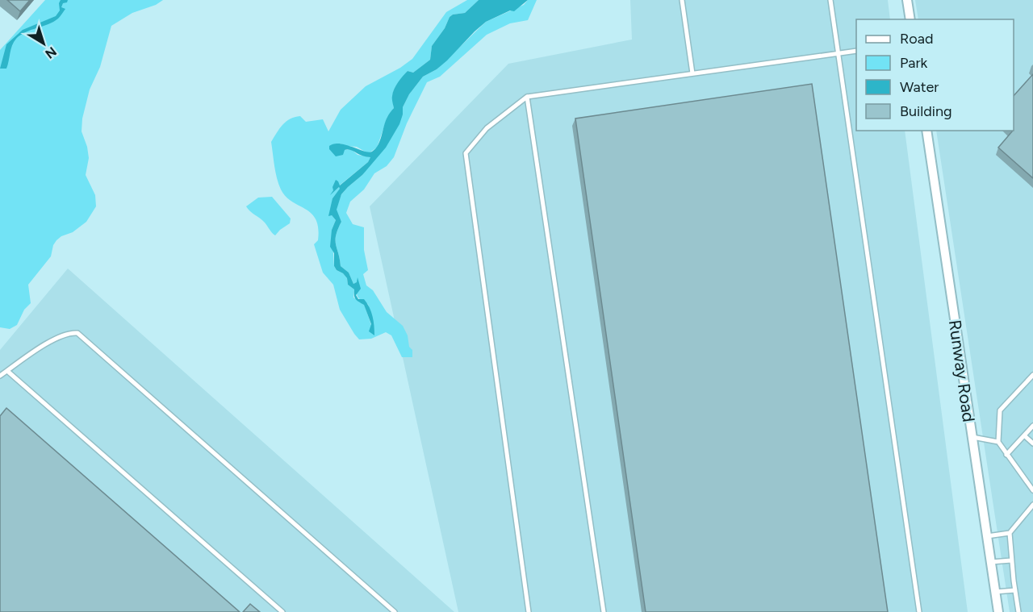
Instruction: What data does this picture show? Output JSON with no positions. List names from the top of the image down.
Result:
{
  "streets": {
    "street": ["Runway Road"]
  },
  "legend": [
    "Road",
    "Park",
    "Water",
    "Building"
  ],
  "north": "bottom right"
}
